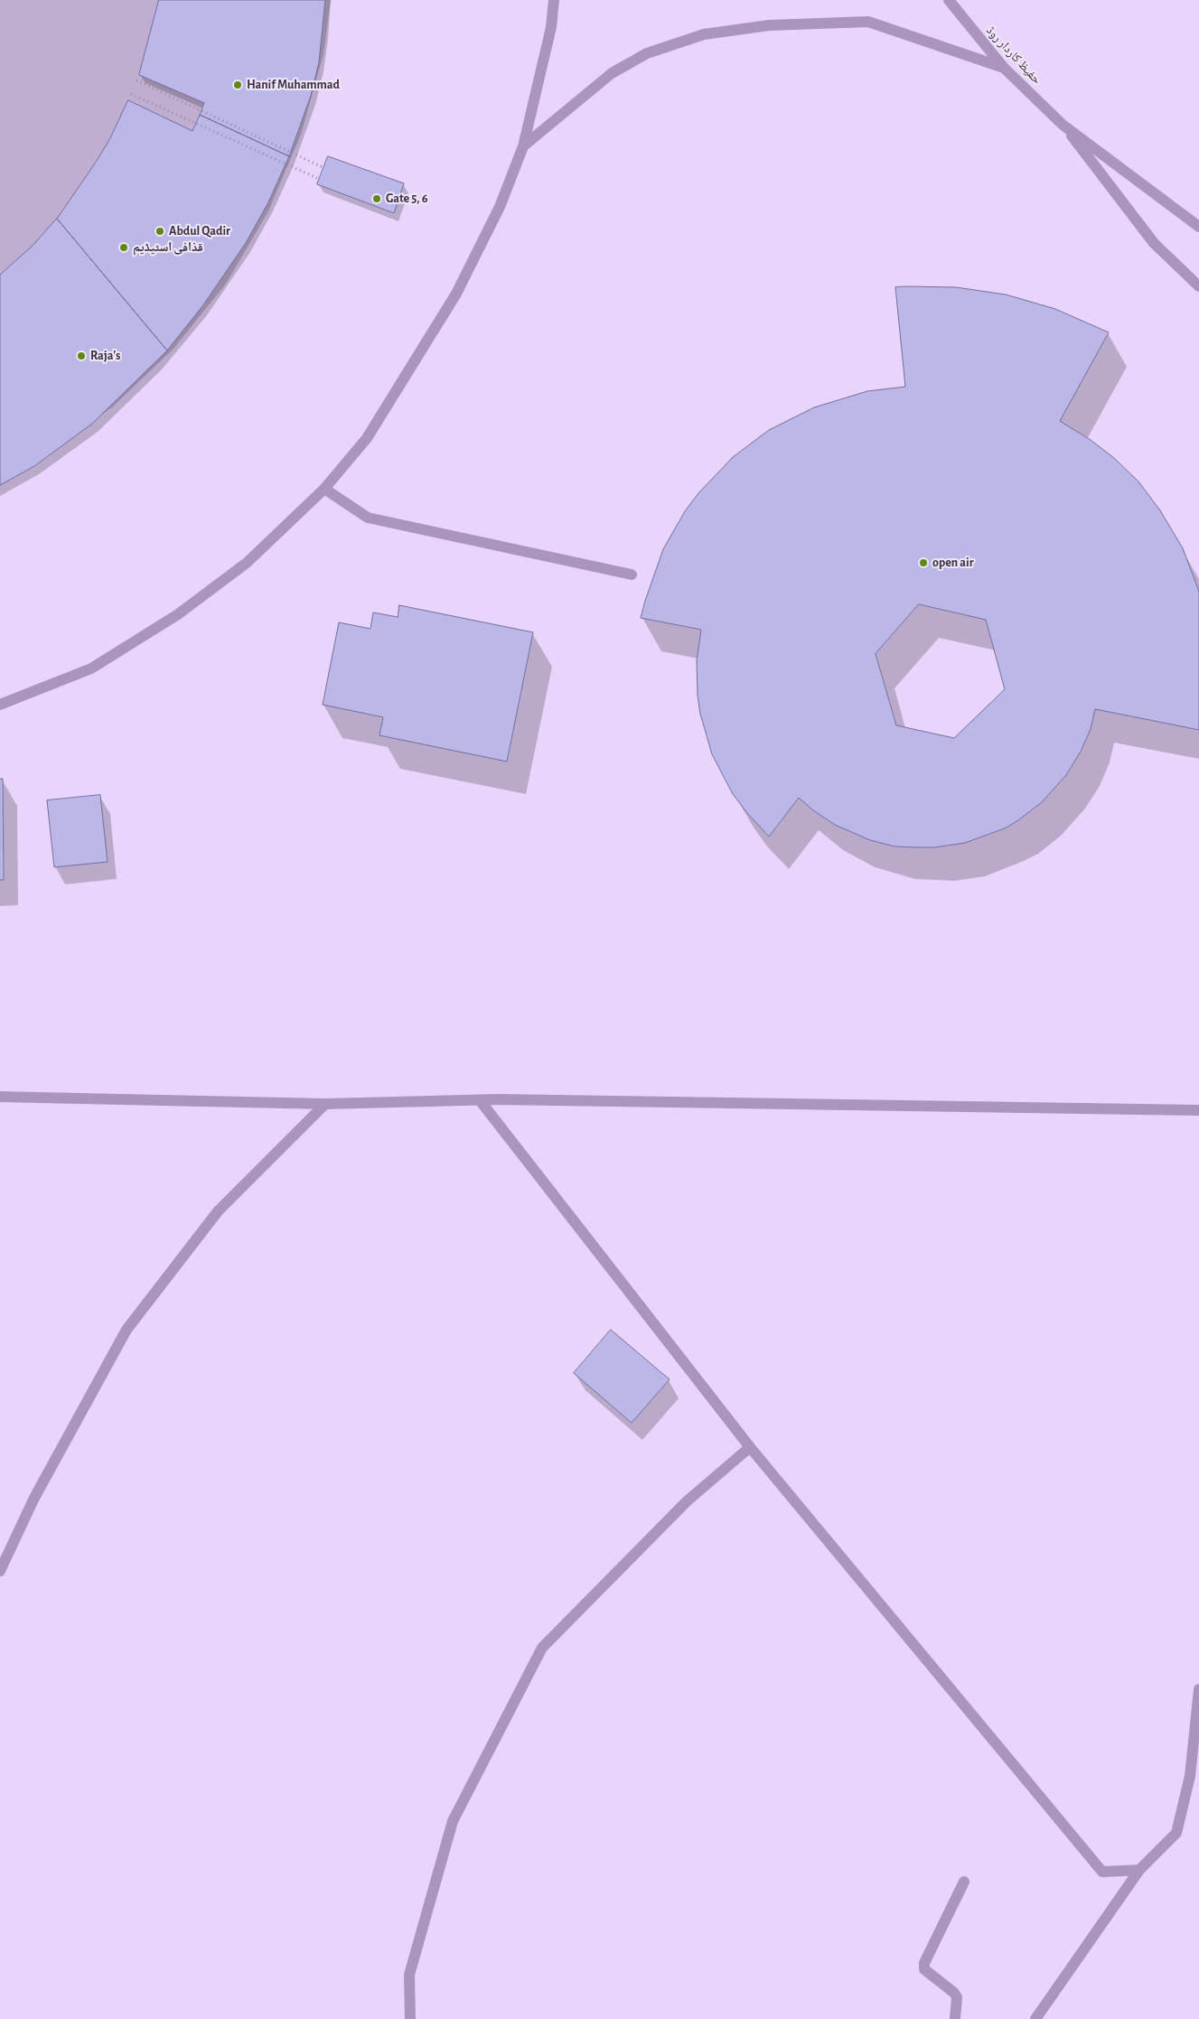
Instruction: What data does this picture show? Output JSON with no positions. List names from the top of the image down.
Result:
{
  "streets": {
    "street": ["حفیظ کاردار روڈ"]
  },
  "places": [
    "Hanif Muhammad",
    "Gate 5, 6",
    "Abdul Qadir",
    "قذافی اسٹیڈیم",
    "Raja's",
    "open air"
  ]
}
